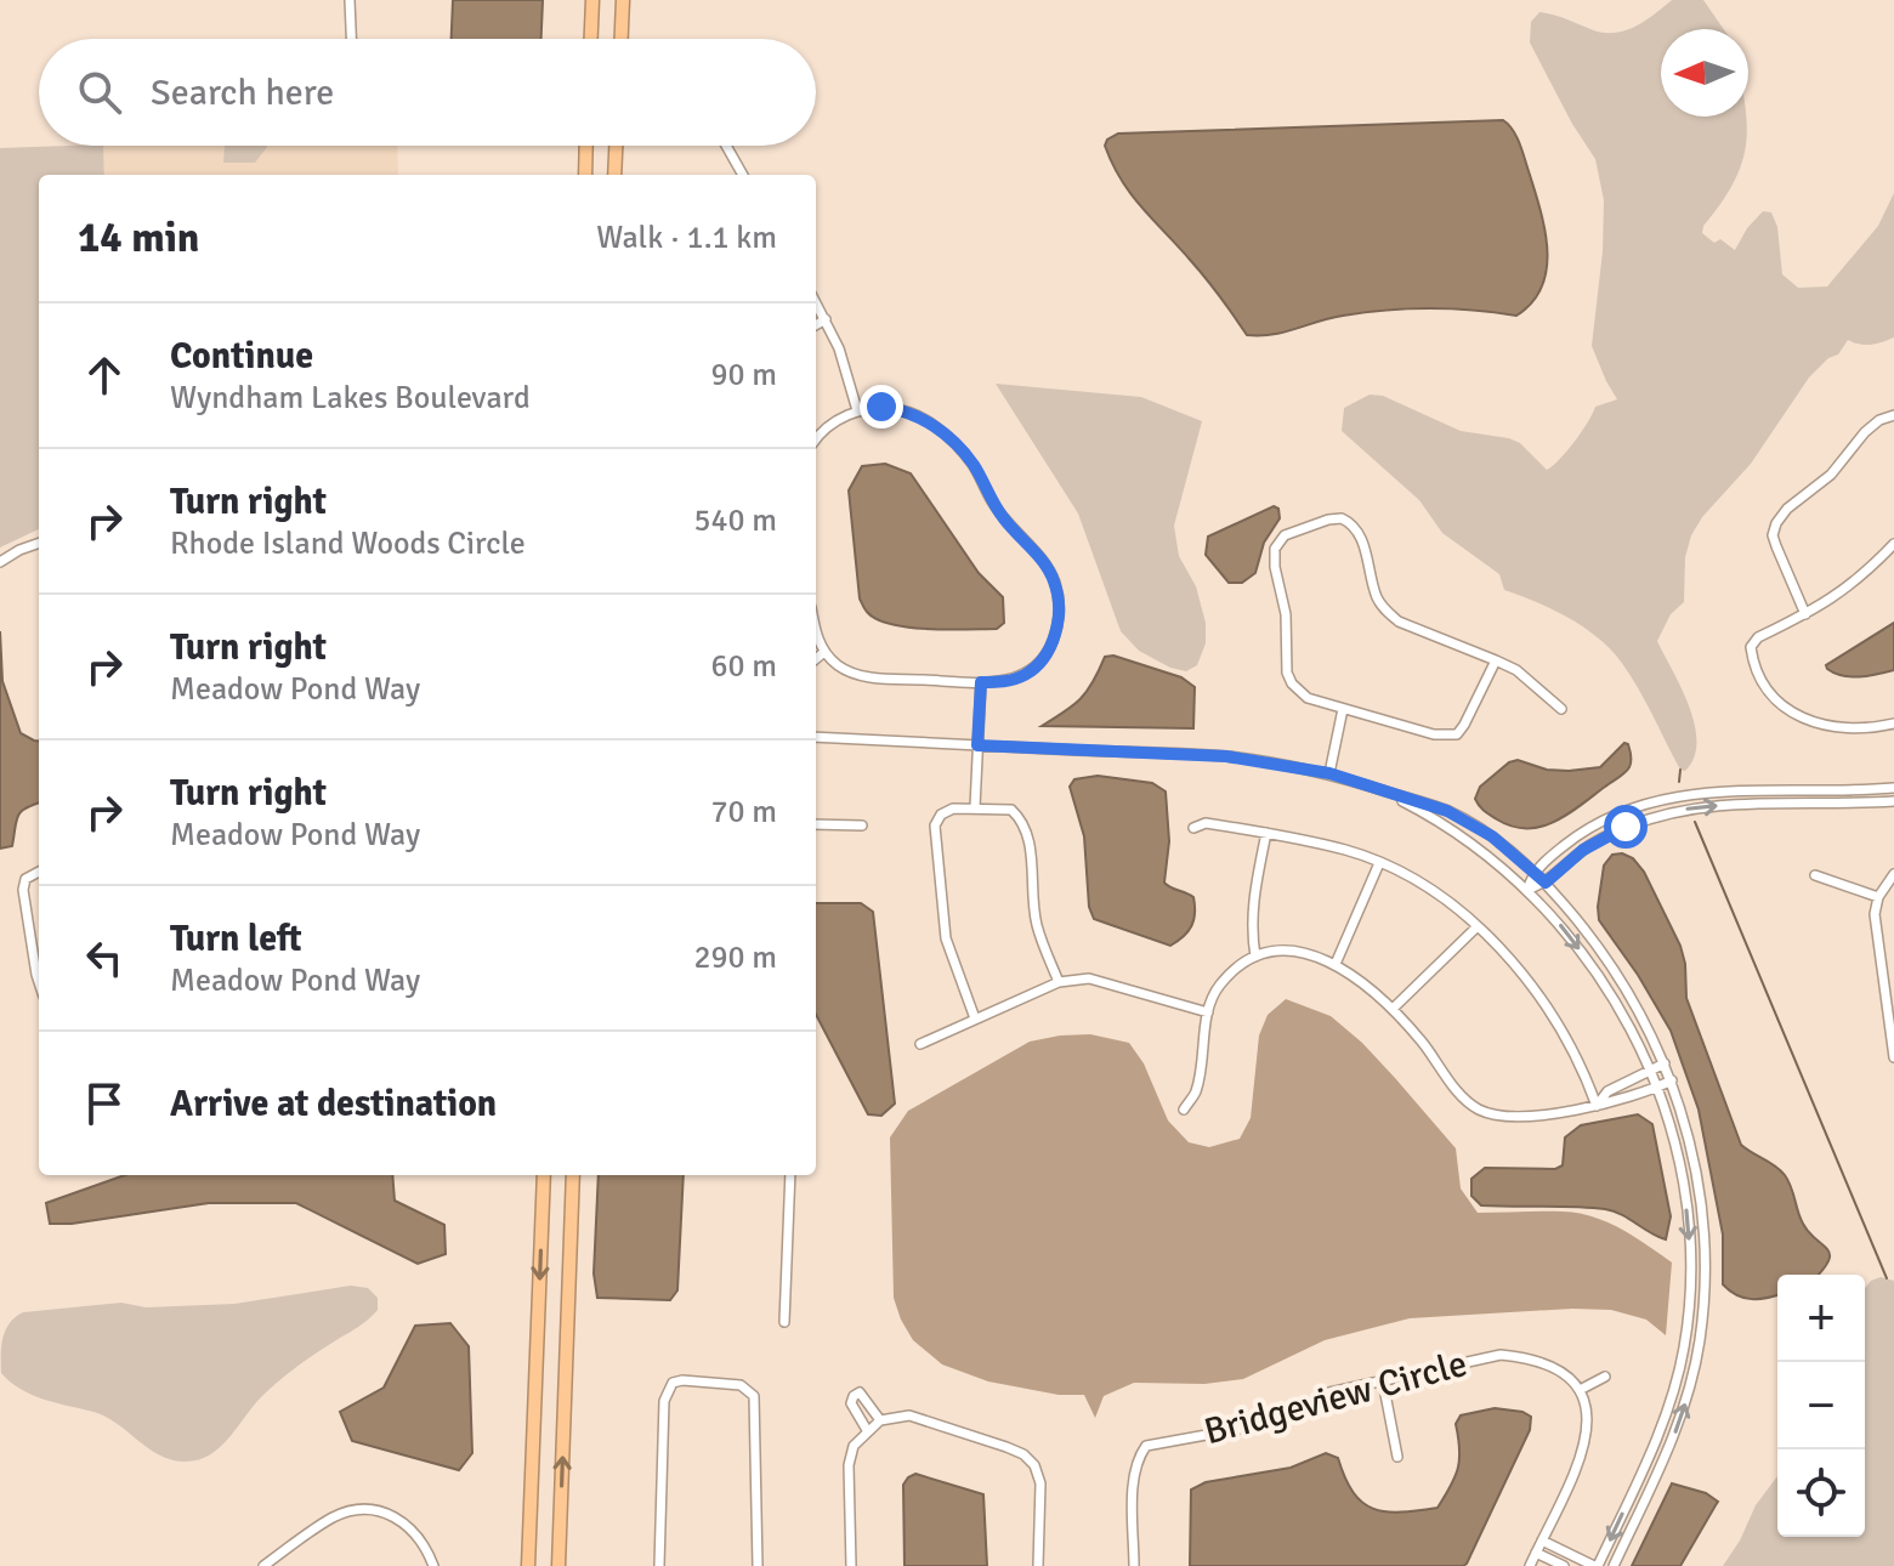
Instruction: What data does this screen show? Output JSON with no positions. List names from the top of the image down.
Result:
{
  "streets": {
    "street": ["Bridgeview Circle"]
  },
  "north": "left",
  "page": {
    "search": "Search here",
    "heading": ["14 min", "Walk · 1.1 km"],
    "list": [
      ["Continue", "Wyndham Lakes Boulevard", "90 m"],
      ["Turn right", "Rhode Island Woods Circle", "540 m"],
      ["Turn right", "Meadow Pond Way", "60 m"],
      ["Turn right", "Meadow Pond Way", "70 m"],
      ["Turn left", "Meadow Pond Way", "290 m"],
      "Arrive at destination"
    ],
    "map_buttons": ["+", "−"]
  }
}
